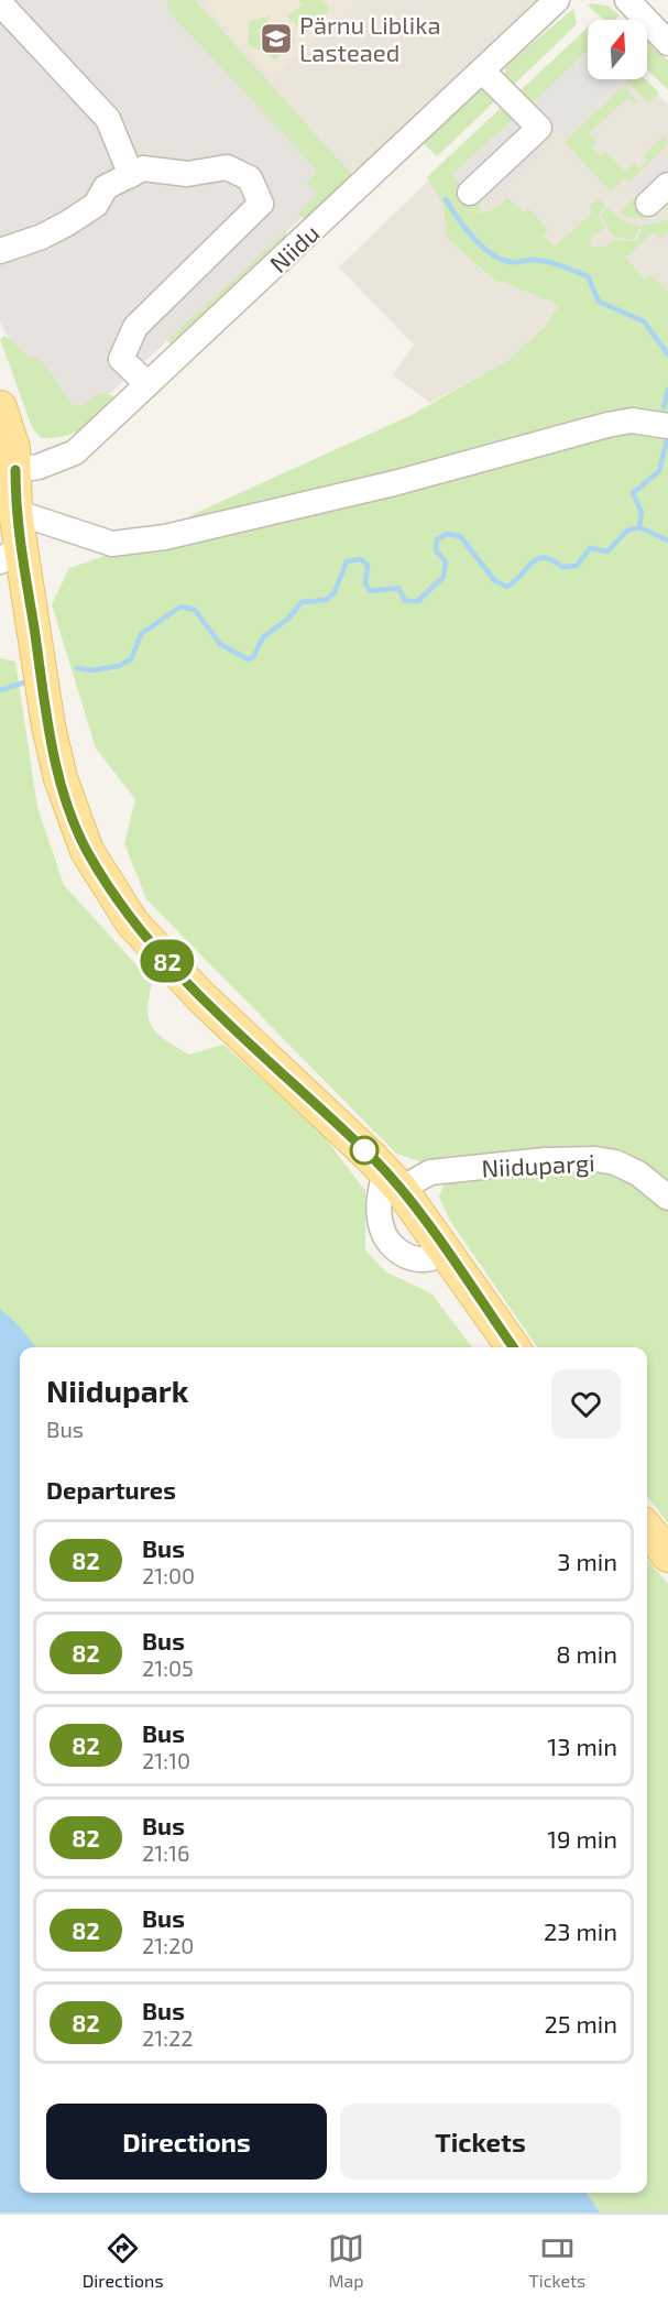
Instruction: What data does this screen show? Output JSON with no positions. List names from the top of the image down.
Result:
{
  "streets": {
    "street": ["Niidu", "Niidupargi"]
  },
  "places": {
    "school or university": ["Pärnu Liblika Lasteaed"]
  },
  "lines": ["bus line 82"],
  "north": "top",
  "page": {
    "on_map": "82",
    "heading": [
      ["Niidupark", "Bus"],
      "Departures"
    ],
    "list": [
      {
        "mark": "82",
        "name": "Bus",
        "note": "21:00",
        "value": "3 min"
      },
      {
        "mark": "82",
        "name": "Bus",
        "note": "21:05",
        "value": "8 min"
      },
      {
        "mark": "82",
        "name": "Bus",
        "note": "21:10",
        "value": "13 min"
      },
      {
        "mark": "82",
        "name": "Bus",
        "note": "21:16",
        "value": "19 min"
      },
      {
        "mark": "82",
        "name": "Bus",
        "note": "21:20",
        "value": "23 min"
      },
      {
        "mark": "82",
        "name": "Bus",
        "note": "21:22",
        "value": "25 min"
      }
    ],
    "buttons": ["Directions", "Tickets"],
    "tabs": ["Directions", "Map", "Tickets"]
  }
}
